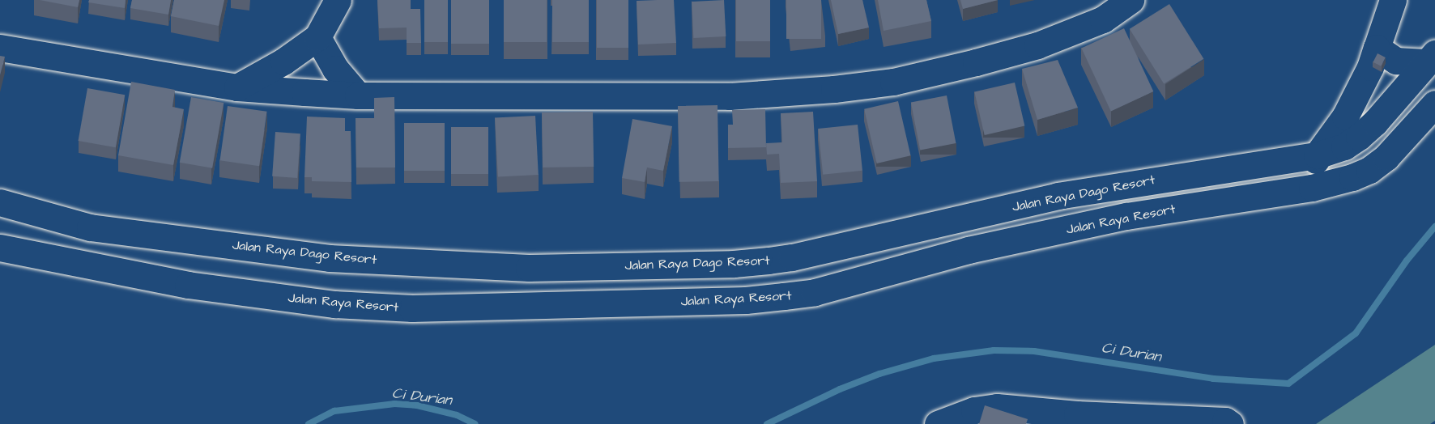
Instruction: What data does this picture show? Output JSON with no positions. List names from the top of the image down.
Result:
{
  "streets": {
    "street": ["Jalan Raya Dago Resort", "Jalan Raya Resort"]
  },
  "water": ["Ci Durian"]
}
